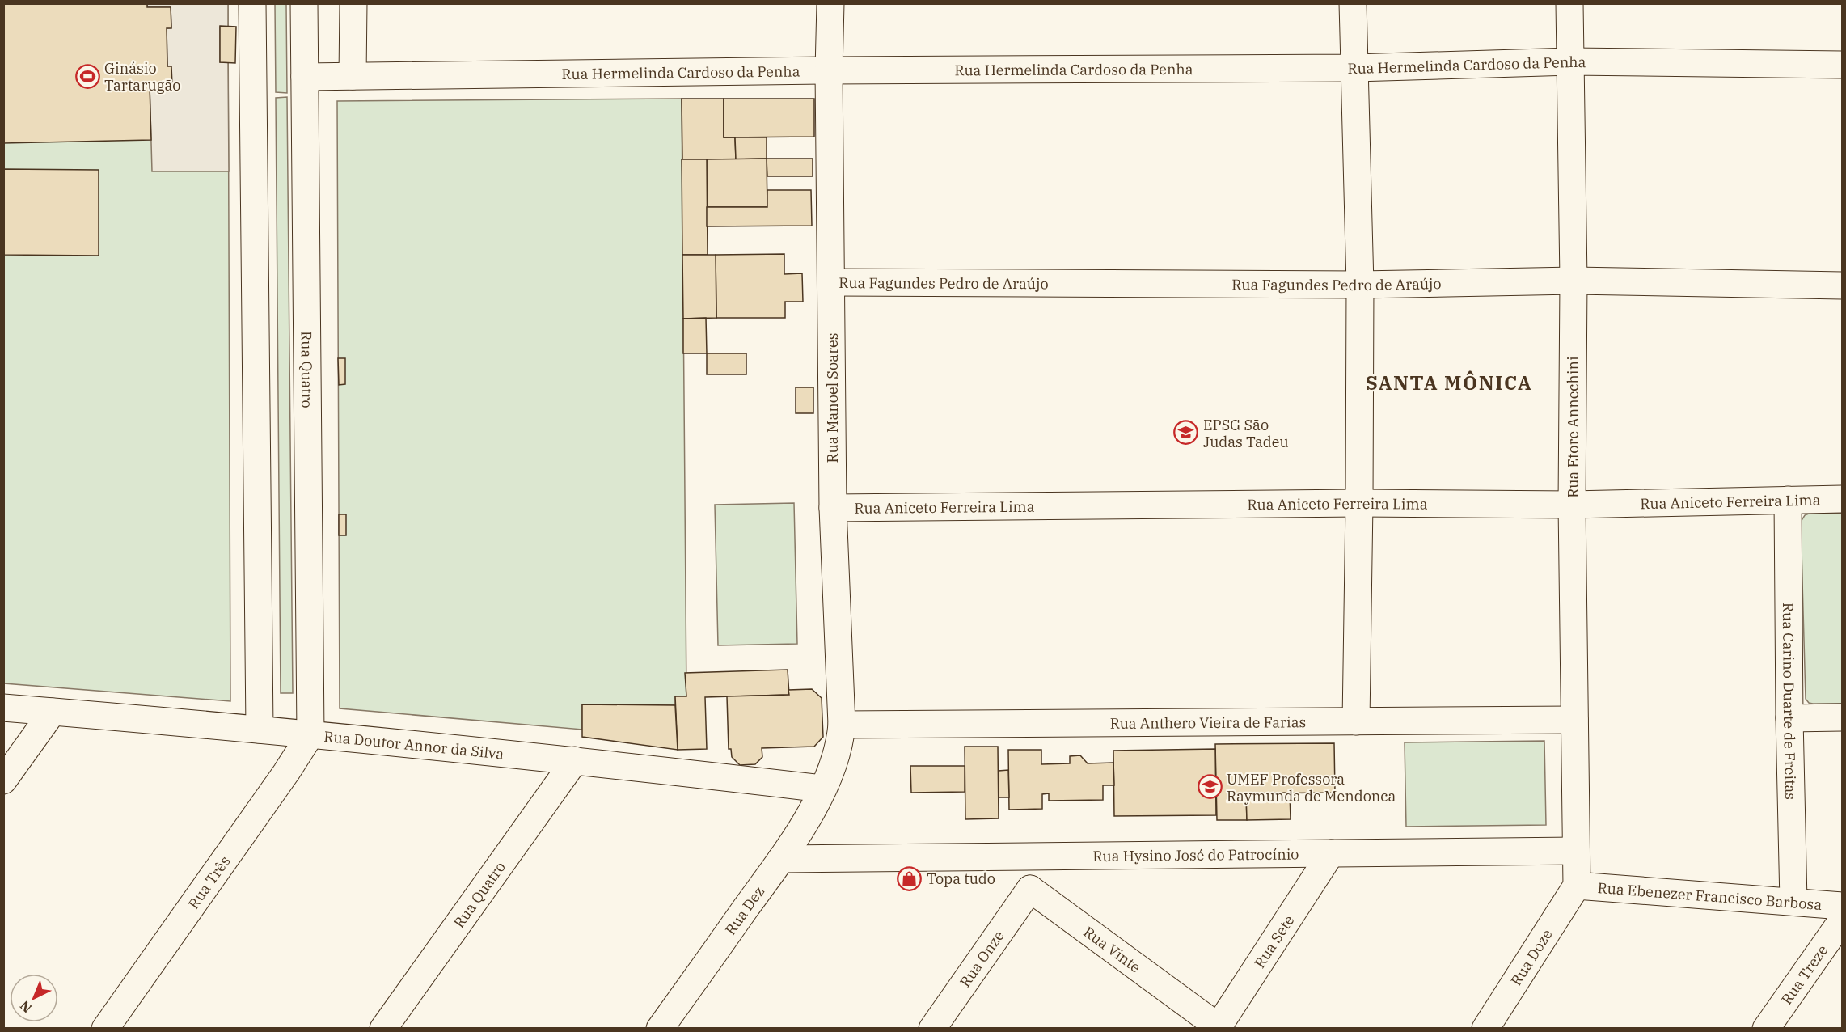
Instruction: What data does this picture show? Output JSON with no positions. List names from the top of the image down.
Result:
{
  "streets": {
    "street": [
      "Rua Hermelinda Cardoso da Penha",
      "Rua Fagundes Pedro de Araújo",
      "Rua Quatro",
      "Rua Manoel Soares",
      "Rua Etore Annechini",
      "Rua Aniceto Ferreira Lima",
      "Rua Carino Duarte de Freitas",
      "Rua Anthero Vieira de Farias",
      "Rua Doutor Annor da Silva",
      "Rua Hysino José do Patrocínio",
      "Rua Três",
      "Rua Ebenezer Francisco Barbosa",
      "Rua Dez",
      "Rua Sete",
      "Rua Vinte",
      "Rua Doze",
      "Rua Onze",
      "Rua Treze"
    ]
  },
  "crossings": [
    ["Rua Hermelinda Cardoso da Penha", "Rua Quatro"],
    ["Rua Hermelinda Cardoso da Penha", "Rua Manoel Soares"],
    ["Rua Hermelinda Cardoso da Penha", "Rua Etore Annechini"],
    ["Rua Fagundes Pedro de Araújo", "Rua Manoel Soares"],
    ["Rua Fagundes Pedro de Araújo", "Rua Etore Annechini"],
    ["Rua Quatro", "Rua Doutor Annor da Silva"],
    ["Rua Quatro", "Rua Três"],
    ["Rua Manoel Soares", "Rua Aniceto Ferreira Lima"],
    ["Rua Manoel Soares", "Rua Anthero Vieira de Farias"],
    ["Rua Manoel Soares", "Rua Doutor Annor da Silva"],
    ["Rua Manoel Soares", "Rua Dez"],
    ["Rua Etore Annechini", "Rua Aniceto Ferreira Lima"],
    ["Rua Etore Annechini", "Rua Anthero Vieira de Farias"],
    ["Rua Etore Annechini", "Rua Hysino José do Patrocínio"],
    ["Rua Aniceto Ferreira Lima", "Rua Carino Duarte de Freitas"],
    ["Rua Carino Duarte de Freitas", "Rua Ebenezer Francisco Barbosa"],
    ["Rua Doutor Annor da Silva", "Rua Três"],
    ["Rua Doutor Annor da Silva", "Rua Dez"],
    ["Rua Hysino José do Patrocínio", "Rua Dez"],
    ["Rua Hysino José do Patrocínio", "Rua Sete"],
    ["Rua Ebenezer Francisco Barbosa", "Rua Doze"],
    ["Rua Sete", "Rua Vinte"],
    ["Rua Vinte", "Rua Onze"]
  ],
  "districts": ["SANTA MÔNICA"],
  "places": {
    "sports": ["Ginásio Tartarugão"],
    "school or university": ["EPSG São Judas Tadeu", "UMEF Professora Raymunda de Mendonca"],
    "shop": ["Topa tudo"]
  },
  "north": "bottom left"
}
